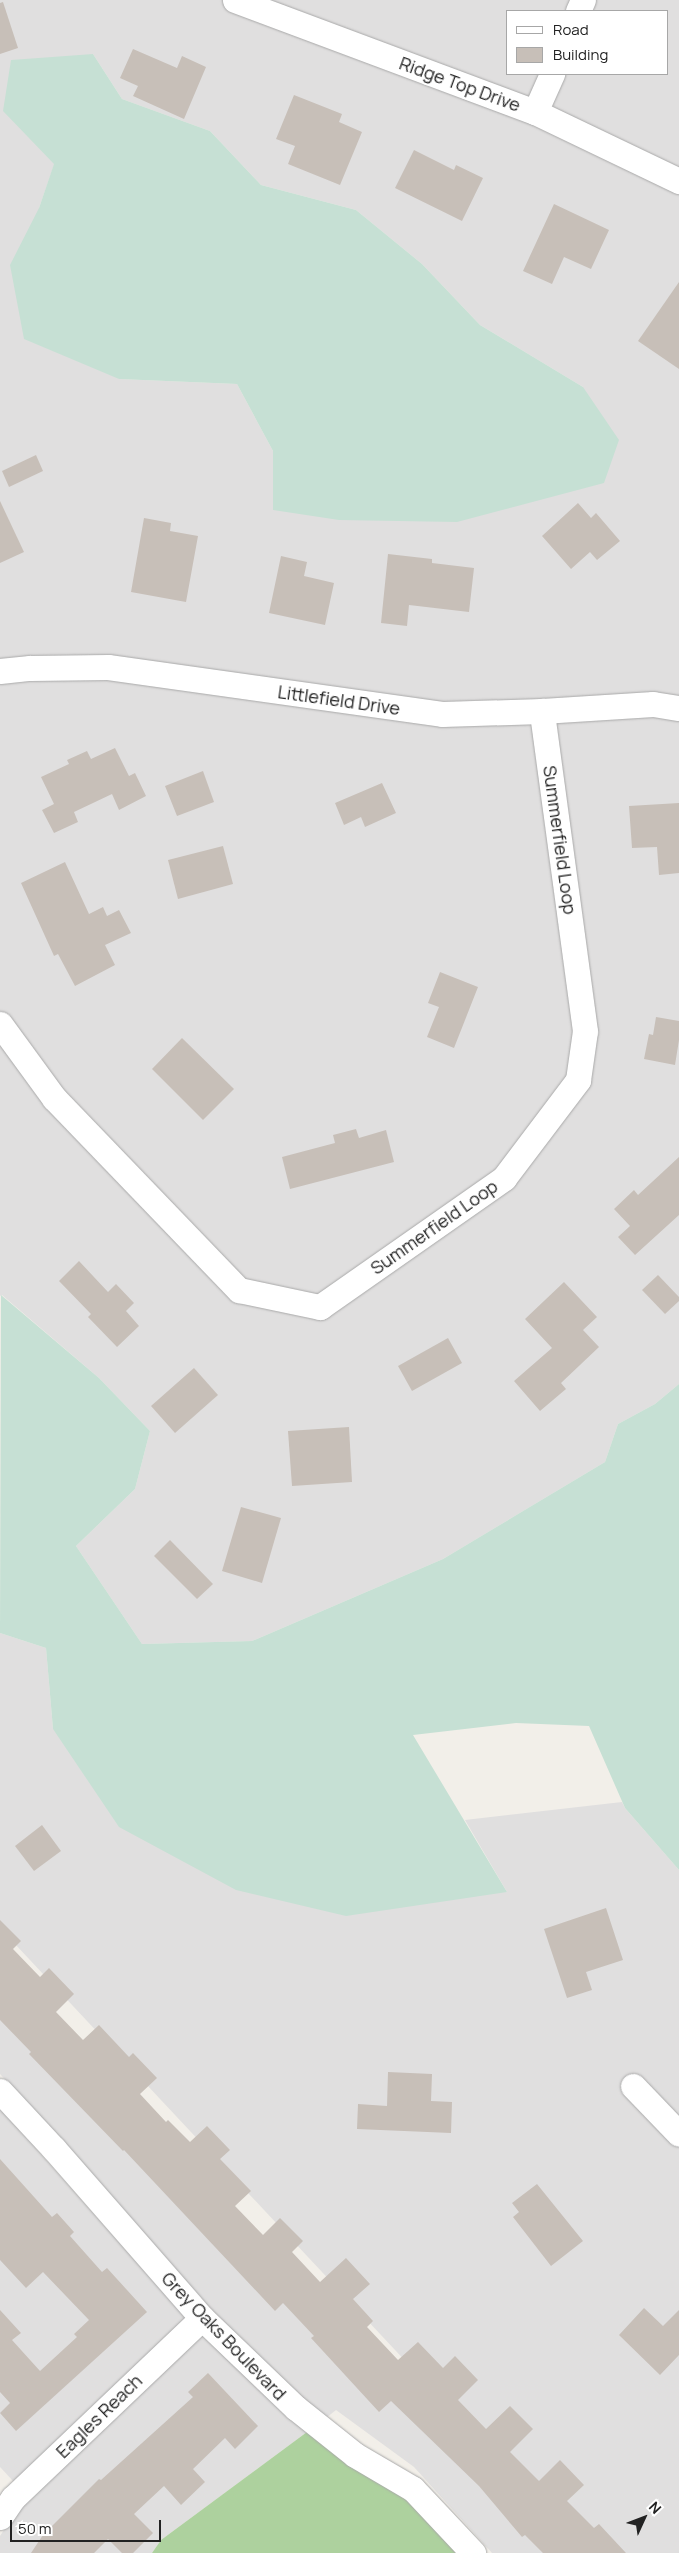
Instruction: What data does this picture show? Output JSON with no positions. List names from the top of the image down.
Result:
{
  "streets": {
    "street": [
      "Ridge Top Drive",
      "Littlefield Drive",
      "Summerfield Loop",
      "Grey Oaks Boulevard",
      "Eagles Reach"
    ]
  },
  "crossings": [
    ["Littlefield Drive", "Summerfield Loop"],
    ["Grey Oaks Boulevard", "Eagles Reach"]
  ],
  "legend": ["Road", "Building"],
  "scale_bar": "50 m",
  "north": "top right"
}
